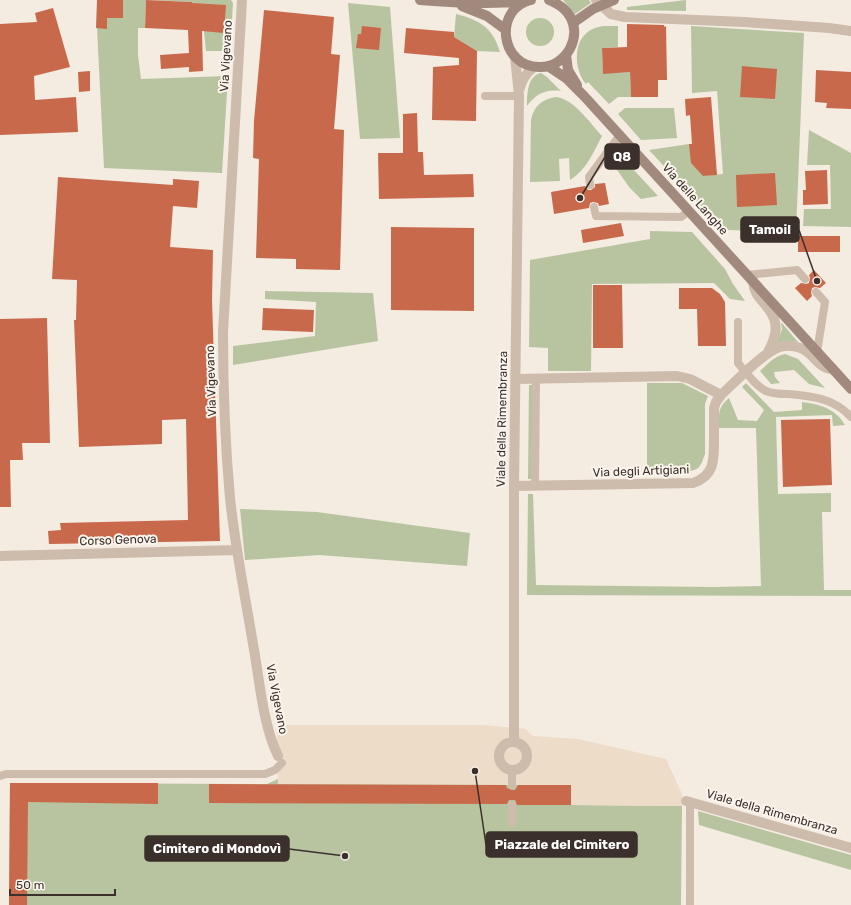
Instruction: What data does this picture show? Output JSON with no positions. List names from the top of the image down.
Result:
{
  "streets": {
    "main road": ["Via delle Langhe"],
    "street": [
      "Via Vigevano",
      "Viale della Rimembranza",
      "Via degli Artigiani",
      "Corso Genova"
    ]
  },
  "crossings": [
    ["Via Vigevano", "Corso Genova"],
    ["Via delle Langhe", "Via degli Artigiani"],
    ["Viale della Rimembranza", "Via degli Artigiani"]
  ],
  "places": [
    "Q8",
    "Tamoil",
    "Piazzale del Cimitero",
    "Cimitero di Mondovì"
  ],
  "scale_bar": "50 m"
}
